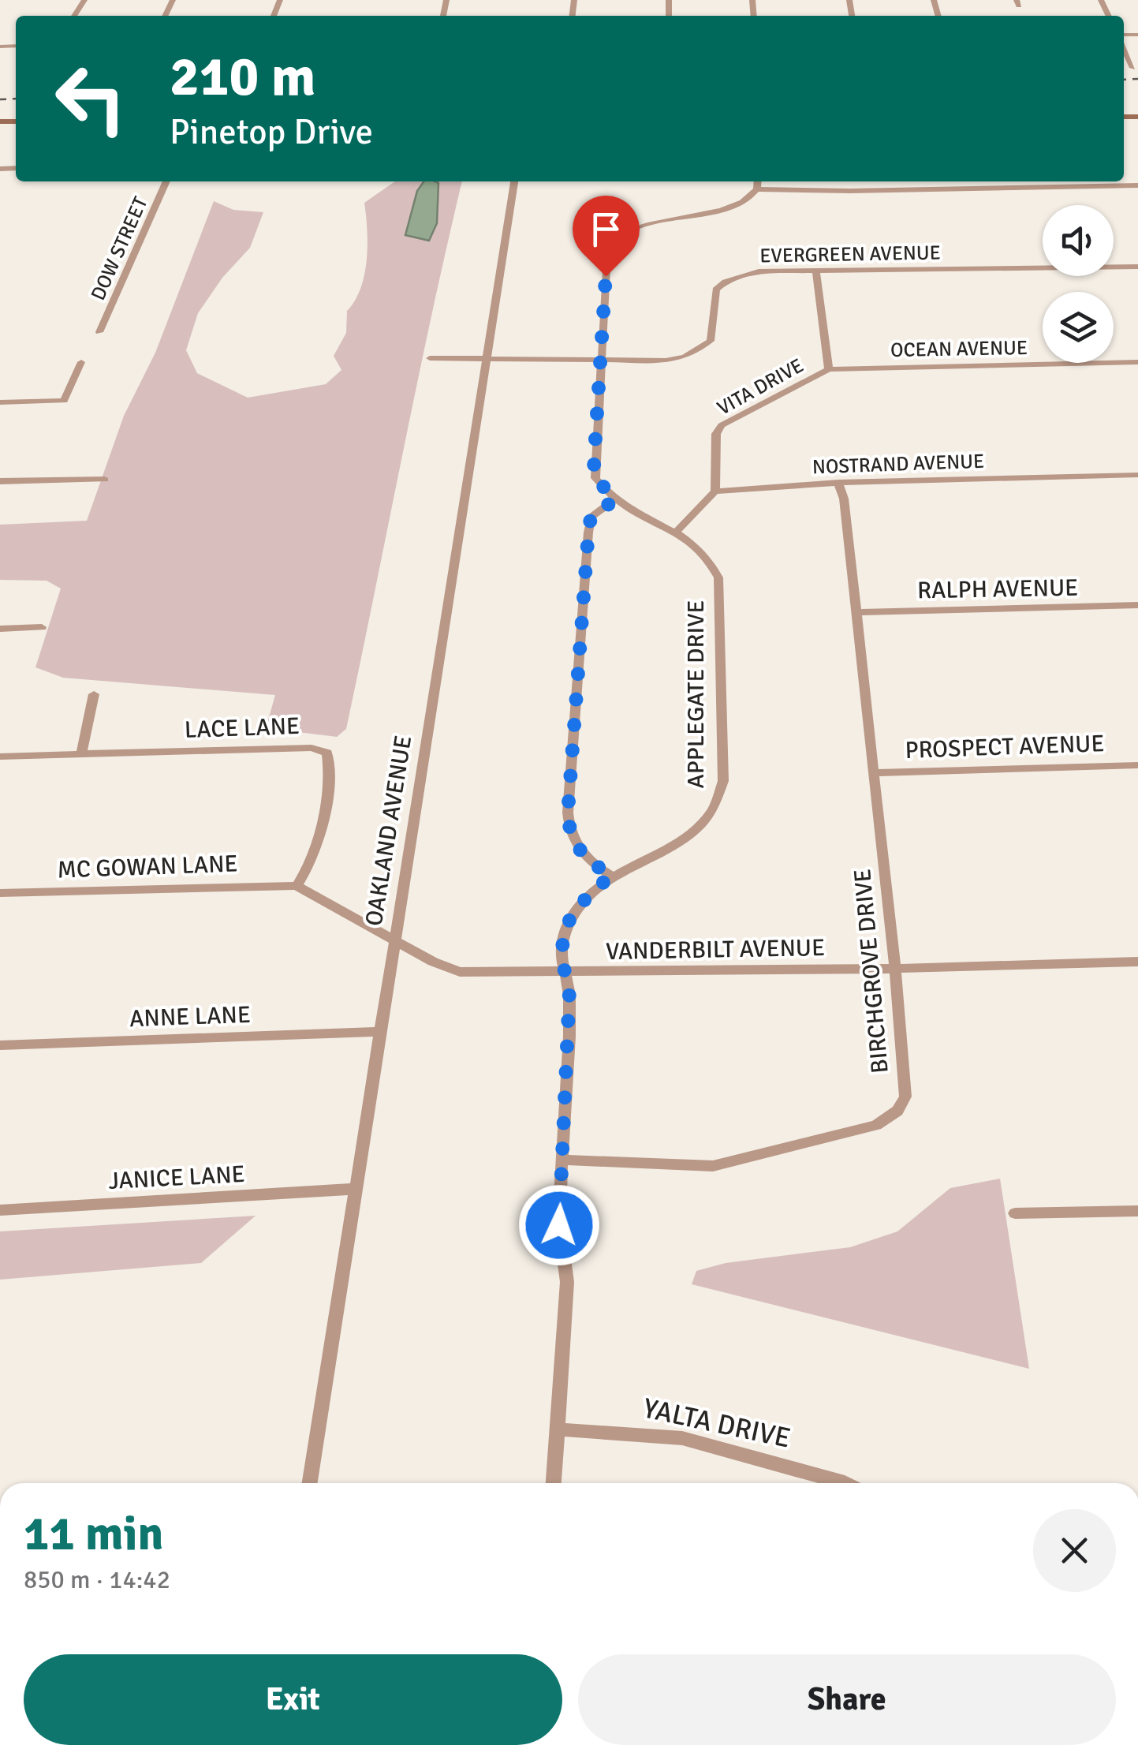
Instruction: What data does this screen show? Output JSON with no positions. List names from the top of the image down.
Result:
{
  "streets": {
    "street": [
      "DOW STREET",
      "EVERGREEN AVENUE",
      "OCEAN AVENUE",
      "VITA DRIVE",
      "NOSTRAND AVENUE",
      "RALPH AVENUE",
      "APPLEGATE DRIVE",
      "LACE LANE",
      "PROSPECT AVENUE",
      "OAKLAND AVENUE",
      "MC GOWAN LANE",
      "VANDERBILT AVENUE",
      "BIRCHGROVE DRIVE",
      "ANNE LANE",
      "JANICE LANE",
      "YALTA DRIVE"
    ]
  },
  "crossings": [
    ["EVERGREEN AVENUE", "VITA DRIVE"],
    ["EVERGREEN AVENUE", "APPLEGATE DRIVE"],
    ["EVERGREEN AVENUE", "OAKLAND AVENUE"],
    ["OCEAN AVENUE", "VITA DRIVE"],
    ["VITA DRIVE", "NOSTRAND AVENUE"],
    ["NOSTRAND AVENUE", "BIRCHGROVE DRIVE"],
    ["RALPH AVENUE", "BIRCHGROVE DRIVE"],
    ["APPLEGATE DRIVE", "VANDERBILT AVENUE"],
    ["APPLEGATE DRIVE", "BIRCHGROVE DRIVE"],
    ["APPLEGATE DRIVE", "YALTA DRIVE"],
    ["LACE LANE", "MC GOWAN LANE"],
    ["PROSPECT AVENUE", "BIRCHGROVE DRIVE"],
    ["OAKLAND AVENUE", "VANDERBILT AVENUE"],
    ["OAKLAND AVENUE", "ANNE LANE"],
    ["OAKLAND AVENUE", "JANICE LANE"],
    ["VANDERBILT AVENUE", "BIRCHGROVE DRIVE"]
  ],
  "page": {
    "turn": ["210 m", "Pinetop Drive"],
    "heading": ["11 min", "850 m · 14:42"],
    "buttons": ["Exit", "Share"]
  }
}
